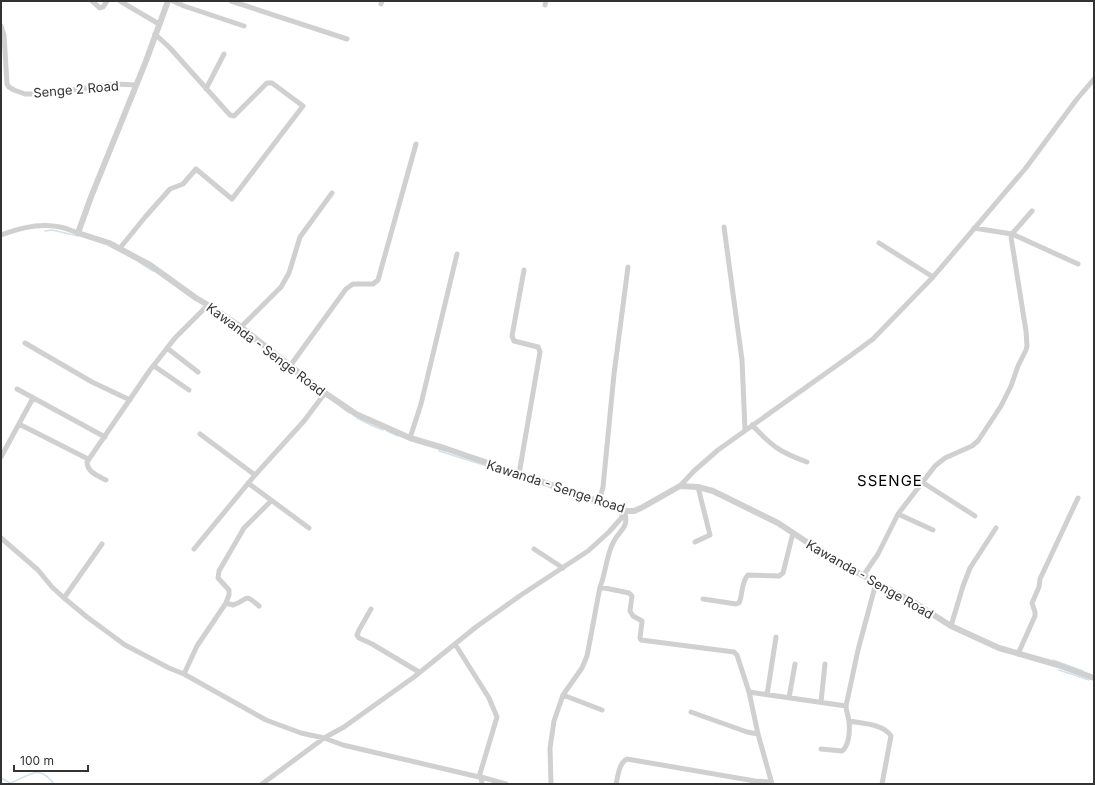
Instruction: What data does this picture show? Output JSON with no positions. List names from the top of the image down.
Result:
{
  "streets": {
    "street": ["Senge 2 Road", "Kawanda - Senge Road"]
  },
  "districts": ["SSENGE"],
  "scale_bar": "100 m"
}
